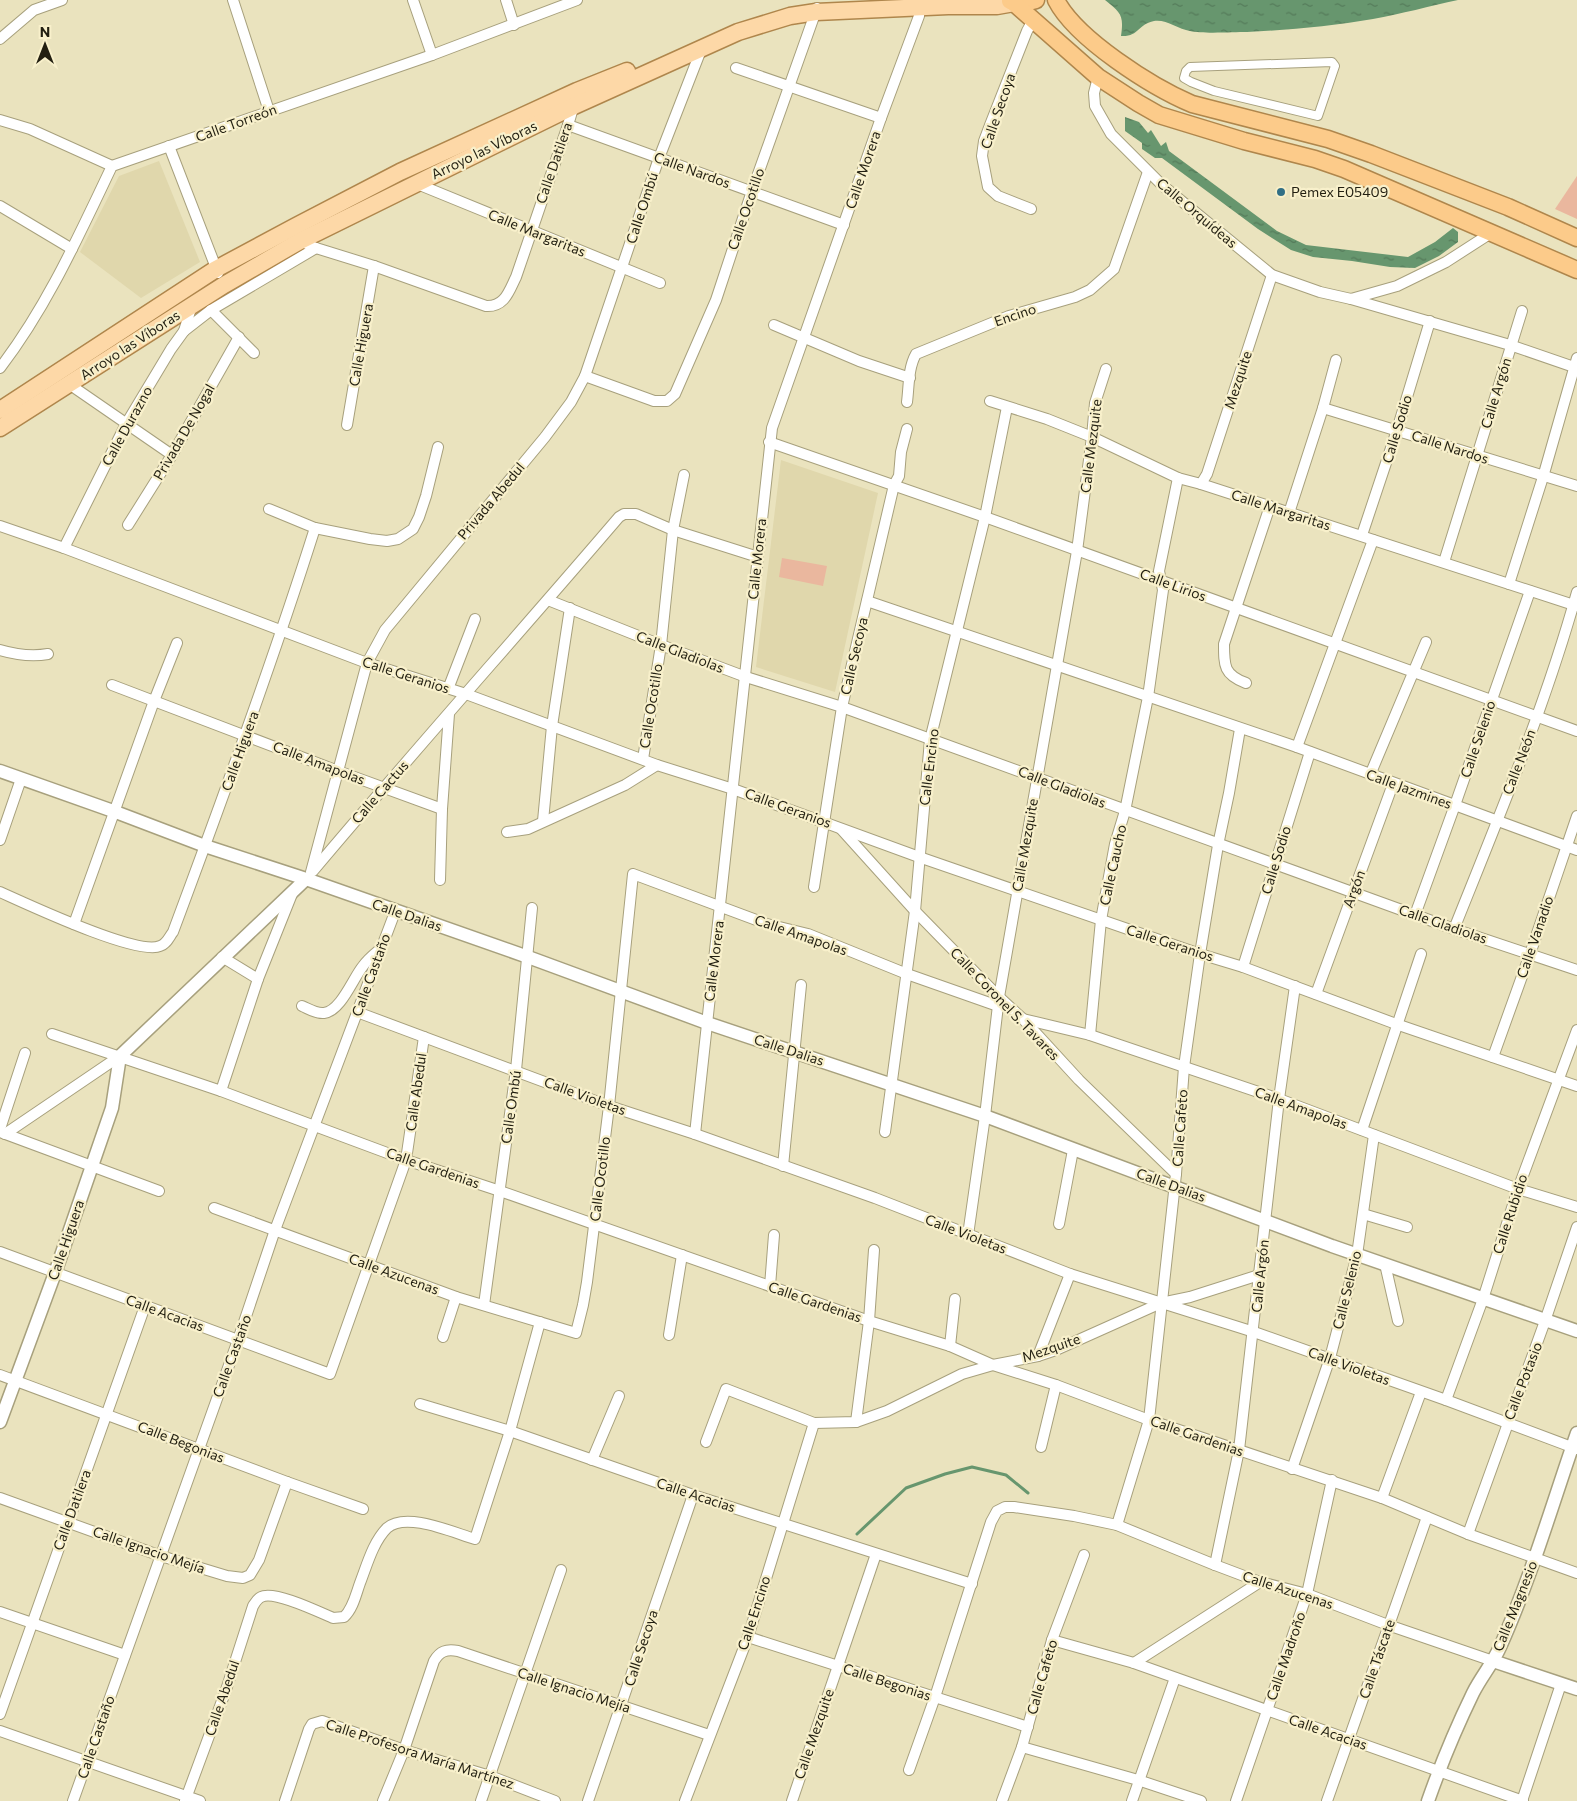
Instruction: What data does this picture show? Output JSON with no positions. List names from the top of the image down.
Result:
{
  "streets": {
    "main road": ["Arroyo las Víboras"],
    "street": [
      "Calle Secoya",
      "Calle Torreón",
      "Calle Datilera",
      "Calle Nardos",
      "Calle Morera",
      "Calle Ombú",
      "Calle Ocotillo",
      "Calle Orquídeas",
      "Calle Margaritas",
      "Encino",
      "Calle Higuera",
      "Mezquite",
      "Calle Argón",
      "Calle Durazno",
      "Calle Sodio",
      "Privada De Nogal",
      "Calle Mezquite",
      "Privada Abedul",
      "Calle Lirios",
      "Calle Gladiolas",
      "Calle Geranios",
      "Calle Selenio",
      "Calle Neón",
      "Calle Amapolas",
      "Calle Encino",
      "Calle Jazmines",
      "Calle Cactus",
      "Calle Caucho",
      "Argón",
      "Calle Dalias",
      "Calle Vanadio",
      "Calle Castaño",
      "Calle Coronel S. Tavares",
      "Calle Abedul",
      "Calle Violetas",
      "Calle Cafeto",
      "Calle Gardenias",
      "Calle Rubidio",
      "Calle Azucenas",
      "Calle Acacias",
      "Calle Potasio",
      "Calle Begonias",
      "Calle Ignacio Mejía",
      "Calle Magnesio",
      "Calle Madroño",
      "Calle Táscate",
      "Calle Profesora María Martínez"
    ]
  },
  "crossings": [
    ["Calle Secoya", "Calle Lirios"],
    ["Calle Secoya", "Calle Gladiolas"],
    ["Calle Secoya", "Calle Geranios"],
    ["Calle Secoya", "Calle Acacias"],
    ["Calle Secoya", "Calle Ignacio Mejía"],
    ["Arroyo las Víboras", "Calle Datilera"],
    ["Arroyo las Víboras", "Calle Morera"],
    ["Arroyo las Víboras", "Calle Ombú"],
    ["Arroyo las Víboras", "Calle Ocotillo"],
    ["Arroyo las Víboras", "Calle Margaritas"],
    ["Arroyo las Víboras", "Calle Durazno"],
    ["Calle Datilera", "Calle Nardos"],
    ["Calle Datilera", "Calle Margaritas"],
    ["Calle Datilera", "Calle Higuera"],
    ["Calle Datilera", "Calle Acacias"],
    ["Calle Datilera", "Calle Begonias"],
    ["Calle Datilera", "Calle Ignacio Mejía"],
    ["Calle Nardos", "Calle Morera"],
    ["Calle Nardos", "Calle Ombú"],
    ["Calle Nardos", "Calle Ocotillo"],
    ["Calle Nardos", "Calle Argón"],
    ["Calle Nardos", "Calle Sodio"],
    ["Calle Morera", "Calle Lirios"],
    ["Calle Morera", "Calle Gladiolas"],
    ["Calle Morera", "Calle Geranios"],
    ["Calle Morera", "Calle Amapolas"],
    ["Calle Morera", "Calle Dalias"],
    ["Calle Morera", "Calle Violetas"],
    ["Calle Ombú", "Calle Ocotillo"],
    ["Calle Ombú", "Calle Margaritas"],
    ["Calle Ombú", "Privada Abedul"],
    ["Calle Ombú", "Calle Dalias"],
    ["Calle Ombú", "Calle Violetas"],
    ["Calle Ombú", "Calle Gardenias"],
    ["Calle Ombú", "Calle Azucenas"],
    ["Calle Ocotillo", "Privada Abedul"],
    ["Calle Ocotillo", "Calle Gladiolas"],
    ["Calle Ocotillo", "Calle Geranios"],
    ["Calle Ocotillo", "Calle Amapolas"],
    ["Calle Ocotillo", "Calle Cactus"],
    ["Calle Ocotillo", "Calle Dalias"],
    ["Calle Ocotillo", "Calle Violetas"],
    ["Calle Ocotillo", "Calle Gardenias"],
    ["Calle Ocotillo", "Calle Azucenas"],
    ["Calle Orquídeas", "Encino"],
    ["Calle Orquídeas", "Mezquite"],
    ["Calle Orquídeas", "Calle Argón"],
    ["Calle Orquídeas", "Calle Sodio"],
    ["Calle Margaritas", "Mezquite"],
    ["Calle Margaritas", "Calle Argón"],
    ["Calle Margaritas", "Calle Sodio"],
    ["Calle Margaritas", "Calle Mezquite"],
    ["Calle Margaritas", "Calle Selenio"],
    ["Calle Margaritas", "Calle Neón"],
    ["Calle Margaritas", "Calle Encino"],
    ["Calle Margaritas", "Calle Caucho"],
    ["Calle Higuera", "Calle Geranios"],
    ["Calle Higuera", "Calle Amapolas"],
    ["Calle Higuera", "Calle Cactus"],
    ["Calle Higuera", "Calle Dalias"],
    ["Calle Higuera", "Calle Gardenias"],
    ["Calle Higuera", "Calle Acacias"],
    ["Calle Higuera", "Calle Begonias"],
    ["Mezquite", "Calle Argón"],
    ["Mezquite", "Calle Encino"],
    ["Mezquite", "Calle Violetas"],
    ["Mezquite", "Calle Cafeto"],
    ["Mezquite", "Calle Gardenias"],
    ["Calle Argón", "Calle Geranios"],
    ["Calle Argón", "Calle Amapolas"],
    ["Calle Argón", "Calle Dalias"],
    ["Calle Argón", "Calle Violetas"],
    ["Calle Argón", "Calle Gardenias"],
    ["Calle Argón", "Calle Azucenas"],
    ["Calle Durazno", "Calle Geranios"],
    ["Calle Sodio", "Calle Gladiolas"],
    ["Calle Sodio", "Calle Geranios"],
    ["Calle Sodio", "Calle Jazmines"],
    ["Calle Mezquite", "Calle Lirios"],
    ["Calle Mezquite", "Calle Gladiolas"],
    ["Calle Mezquite", "Calle Geranios"],
    ["Calle Mezquite", "Calle Amapolas"],
    ["Calle Mezquite", "Calle Dalias"],
    ["Calle Mezquite", "Calle Coronel S. Tavares"],
    ["Calle Mezquite", "Calle Violetas"],
    ["Calle Mezquite", "Calle Acacias"],
    ["Calle Mezquite", "Calle Begonias"],
    ["Privada Abedul", "Calle Geranios"],
    ["Calle Lirios", "Calle Selenio"],
    ["Calle Lirios", "Calle Neón"],
    ["Calle Lirios", "Calle Encino"],
    ["Calle Lirios", "Calle Caucho"],
    ["Calle Gladiolas", "Calle Selenio"],
    ["Calle Gladiolas", "Calle Neón"],
    ["Calle Gladiolas", "Calle Encino"],
    ["Calle Gladiolas", "Calle Cactus"],
    ["Calle Gladiolas", "Calle Caucho"],
    ["Calle Gladiolas", "Argón"],
    ["Calle Gladiolas", "Calle Vanadio"],
    ["Calle Gladiolas", "Calle Cafeto"],
    ["Calle Geranios", "Calle Encino"],
    ["Calle Geranios", "Calle Cactus"],
    ["Calle Geranios", "Calle Caucho"],
    ["Calle Geranios", "Argón"],
    ["Calle Geranios", "Calle Vanadio"],
    ["Calle Geranios", "Calle Coronel S. Tavares"],
    ["Calle Geranios", "Calle Cafeto"],
    ["Calle Geranios", "Calle Rubidio"],
    ["Calle Selenio", "Calle Amapolas"],
    ["Calle Selenio", "Calle Jazmines"],
    ["Calle Selenio", "Calle Dalias"],
    ["Calle Selenio", "Calle Violetas"],
    ["Calle Selenio", "Calle Gardenias"],
    ["Calle Neón", "Calle Jazmines"],
    ["Calle Amapolas", "Calle Encino"],
    ["Calle Amapolas", "Calle Cactus"],
    ["Calle Amapolas", "Calle Caucho"],
    ["Calle Amapolas", "Calle Coronel S. Tavares"],
    ["Calle Amapolas", "Calle Cafeto"],
    ["Calle Amapolas", "Calle Rubidio"],
    ["Calle Encino", "Calle Dalias"],
    ["Calle Encino", "Calle Coronel S. Tavares"],
    ["Calle Encino", "Calle Acacias"],
    ["Calle Encino", "Calle Begonias"],
    ["Calle Encino", "Calle Ignacio Mejía"],
    ["Calle Jazmines", "Argón"],
    ["Calle Jazmines", "Calle Vanadio"],
    ["Calle Jazmines", "Calle Cafeto"],
    ["Calle Cactus", "Calle Dalias"],
    ["Calle Cactus", "Calle Gardenias"],
    ["Calle Dalias", "Calle Castaño"],
    ["Calle Dalias", "Calle Coronel S. Tavares"],
    ["Calle Dalias", "Calle Cafeto"],
    ["Calle Dalias", "Calle Rubidio"],
    ["Calle Dalias", "Calle Potasio"],
    ["Calle Castaño", "Calle Violetas"],
    ["Calle Castaño", "Calle Gardenias"],
    ["Calle Castaño", "Calle Azucenas"],
    ["Calle Castaño", "Calle Acacias"],
    ["Calle Castaño", "Calle Begonias"],
    ["Calle Castaño", "Calle Ignacio Mejía"],
    ["Calle Coronel S. Tavares", "Calle Cafeto"],
    ["Calle Abedul", "Calle Violetas"],
    ["Calle Abedul", "Calle Gardenias"],
    ["Calle Abedul", "Calle Azucenas"],
    ["Calle Abedul", "Calle Acacias"],
    ["Calle Violetas", "Calle Cafeto"],
    ["Calle Violetas", "Calle Rubidio"],
    ["Calle Violetas", "Calle Potasio"],
    ["Calle Violetas", "Calle Magnesio"],
    ["Calle Cafeto", "Calle Gardenias"],
    ["Calle Cafeto", "Calle Azucenas"],
    ["Calle Cafeto", "Calle Acacias"],
    ["Calle Cafeto", "Calle Begonias"],
    ["Calle Gardenias", "Calle Potasio"],
    ["Calle Gardenias", "Calle Magnesio"],
    ["Calle Gardenias", "Calle Madroño"],
    ["Calle Gardenias", "Calle Táscate"],
    ["Calle Azucenas", "Calle Acacias"],
    ["Calle Azucenas", "Calle Magnesio"],
    ["Calle Azucenas", "Calle Madroño"],
    ["Calle Azucenas", "Calle Táscate"],
    ["Calle Acacias", "Calle Magnesio"],
    ["Calle Acacias", "Calle Madroño"],
    ["Calle Acacias", "Calle Táscate"],
    ["Calle Begonias", "Calle Ignacio Mejía"],
    ["Calle Ignacio Mejía", "Calle Profesora María Martínez"]
  ],
  "places": ["Pemex E05409"],
  "north": "top"
}
